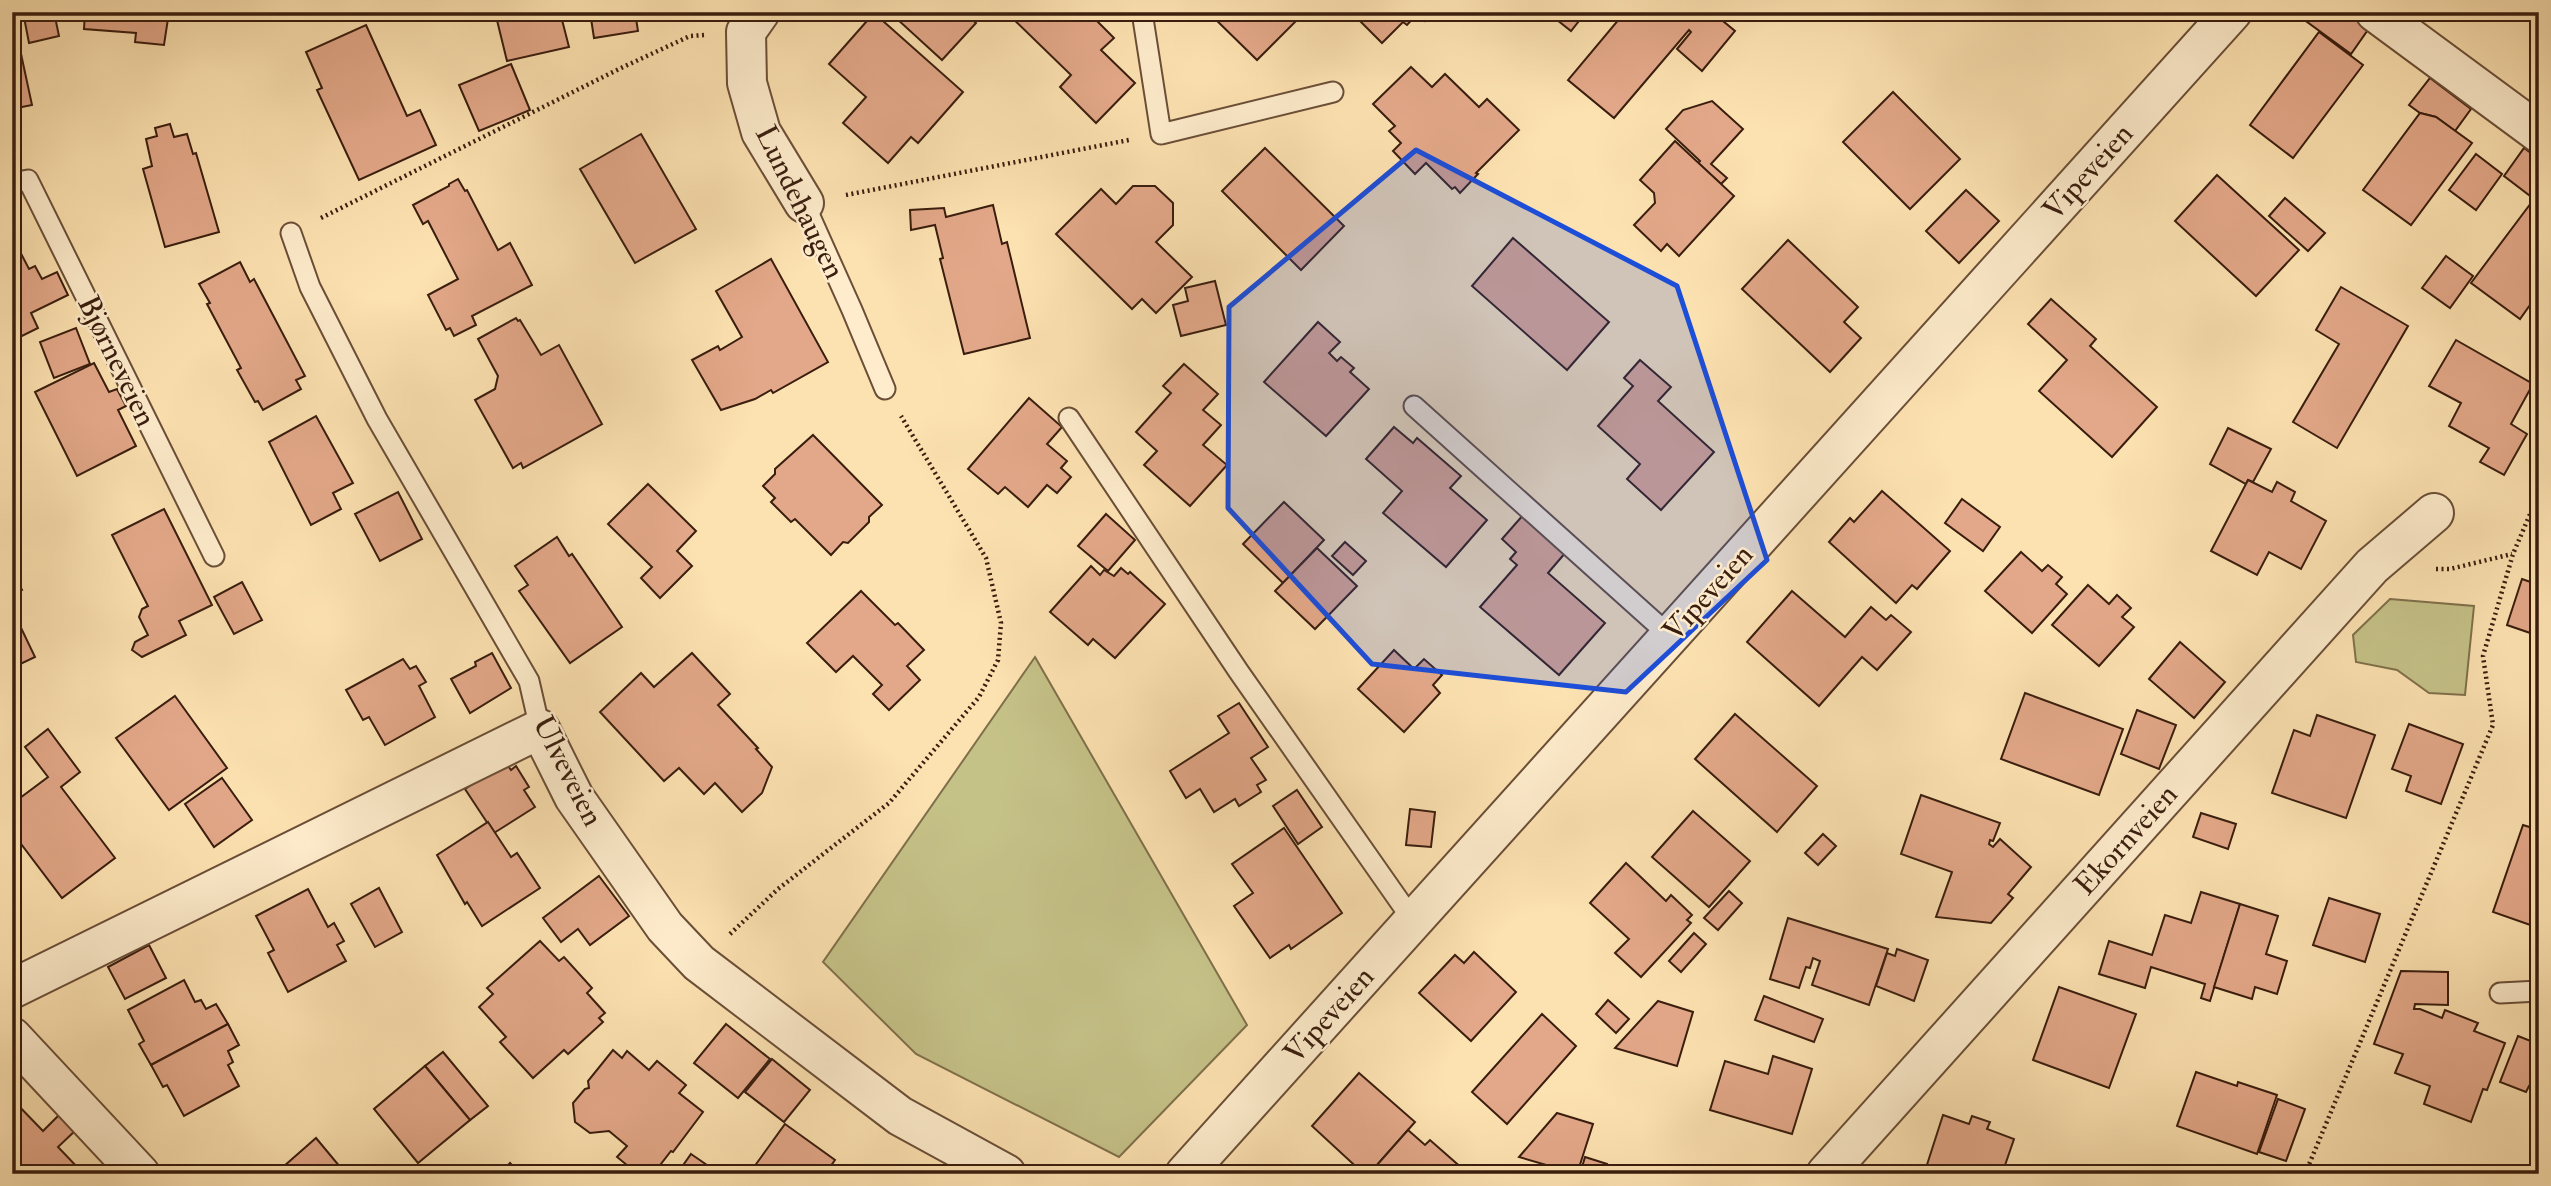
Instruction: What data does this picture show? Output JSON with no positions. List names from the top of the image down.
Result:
{
  "streets": {
    "street": [
      "Vipeveien",
      "Lundehaugen",
      "Ulveveien",
      "Ekornveien"
    ],
    "lane": ["Bjørneveien"]
  }
}
